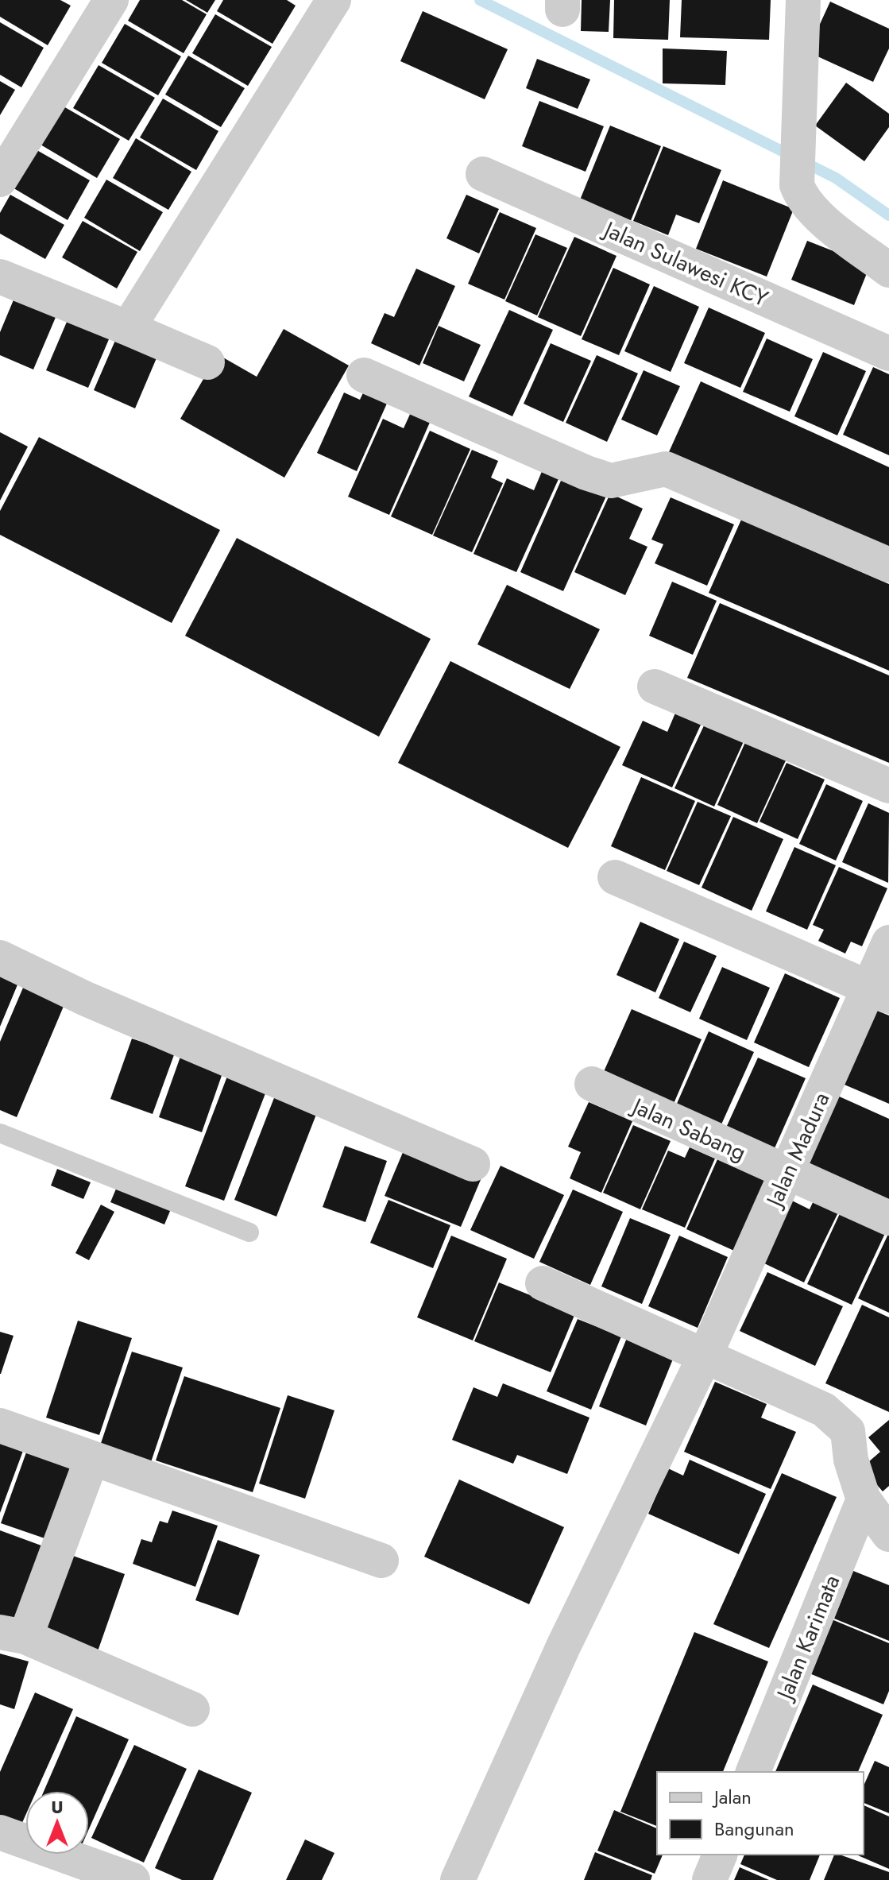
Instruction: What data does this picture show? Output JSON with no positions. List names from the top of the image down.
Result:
{
  "streets": {
    "street": [
      "Jalan Sulawesi KCY",
      "Jalan Sabang",
      "Jalan Madura",
      "Jalan Karimata"
    ]
  },
  "crossings": [
    ["Jalan Sabang", "Jalan Madura"]
  ],
  "legend": ["Jalan", "Bangunan"],
  "north": "top"
}
